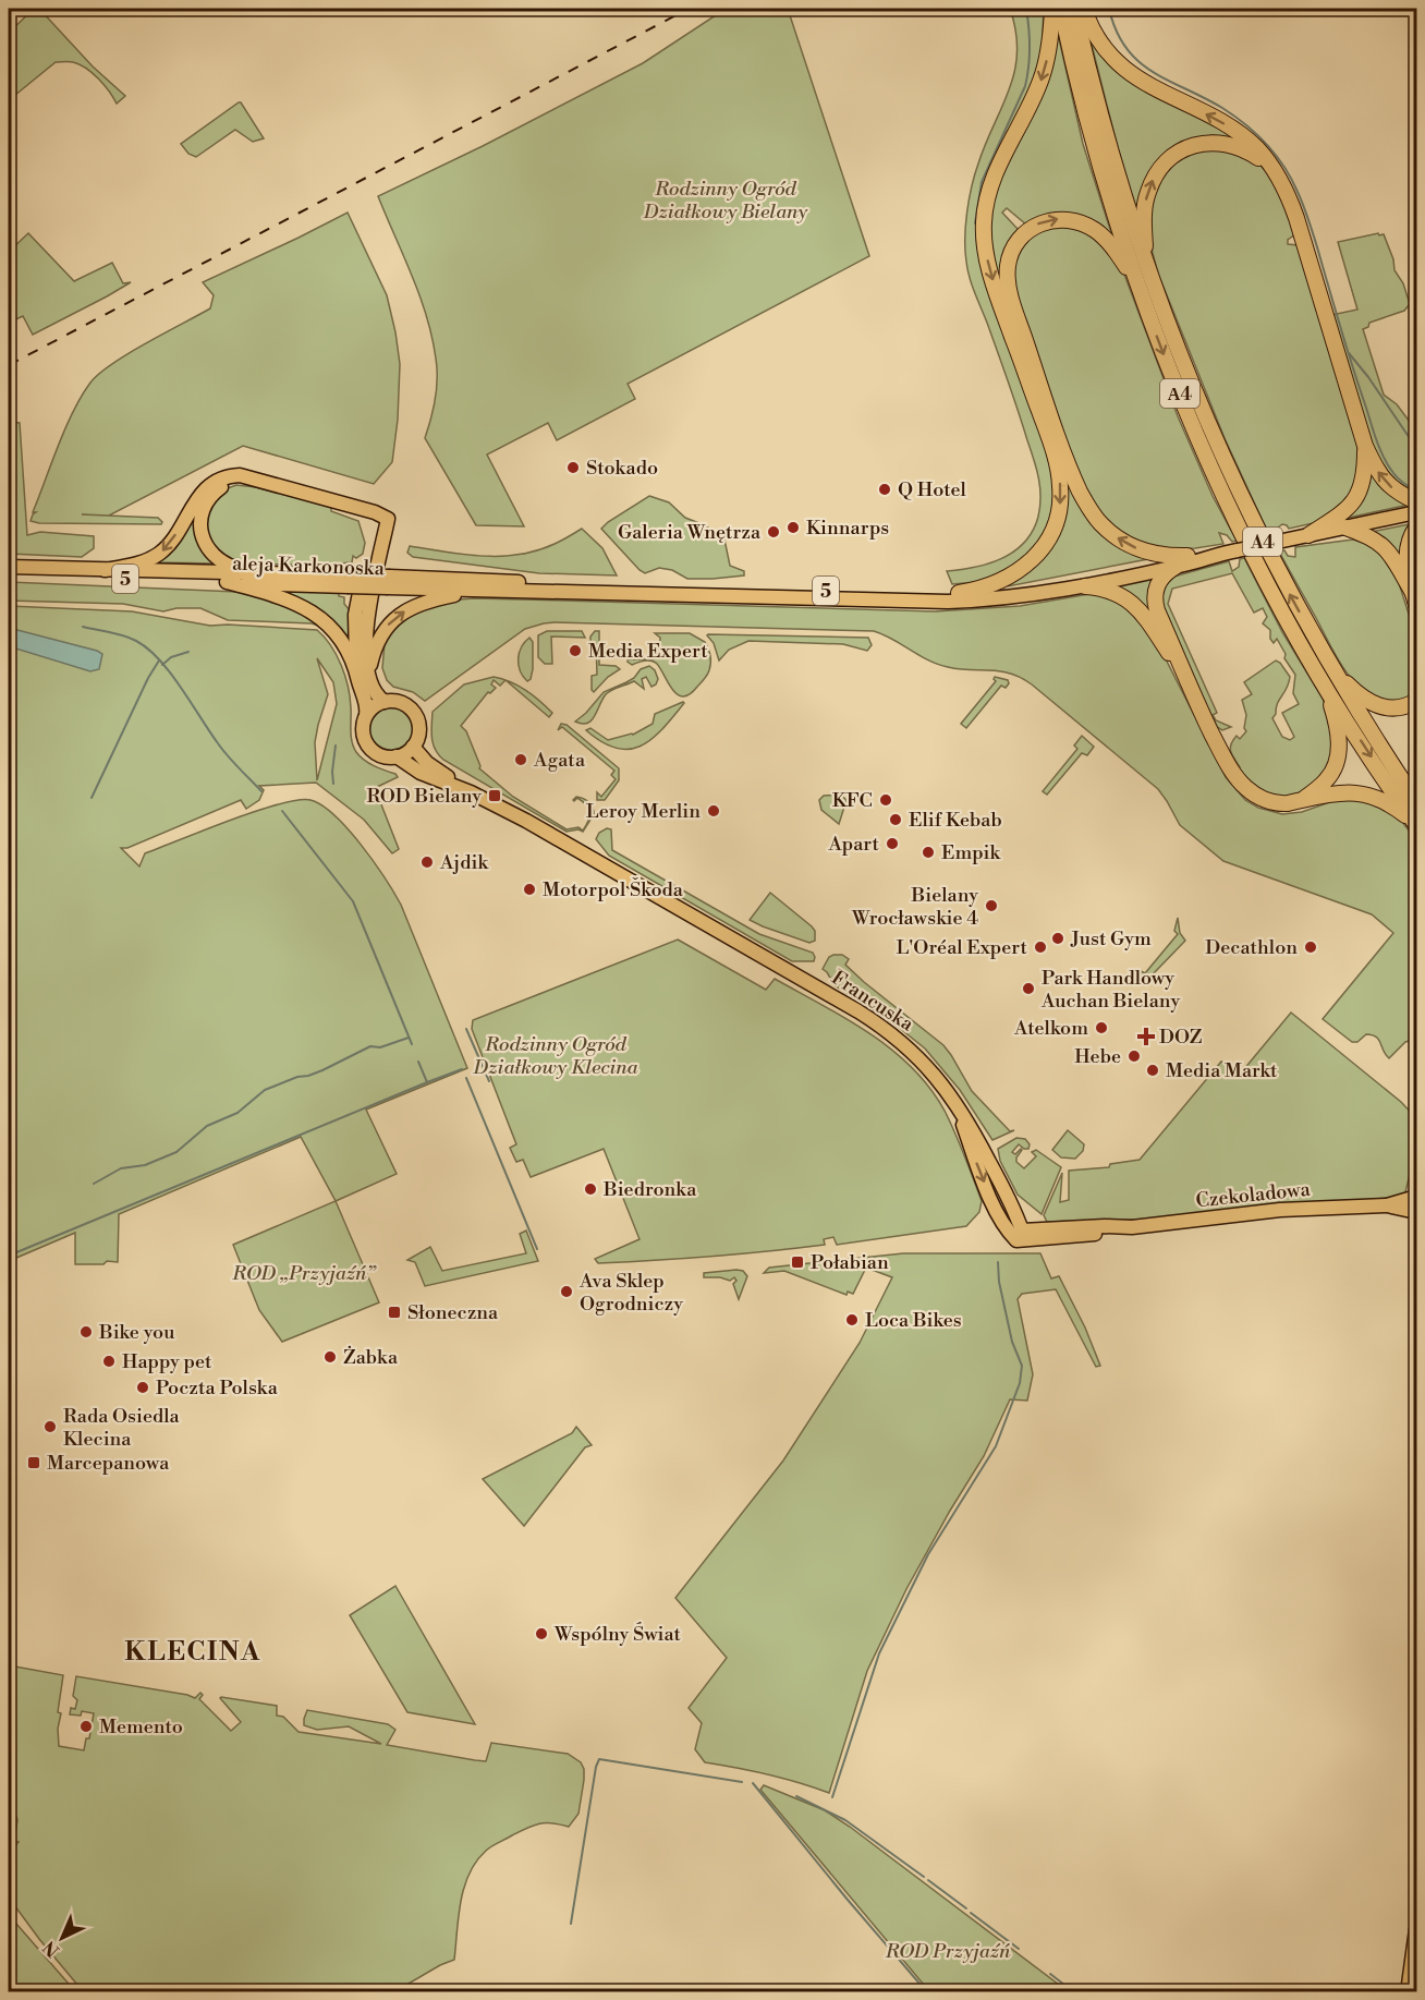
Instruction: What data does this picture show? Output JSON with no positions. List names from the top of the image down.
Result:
{
  "streets": {
    "highway": ["А4", "A4"],
    "main road": [
      "aleja Karkonoska",
      "5",
      "Francuska",
      "Czekoladowa"
    ]
  },
  "crossings": [
    ["А4", "A4"],
    ["aleja Karkonoska", "5"],
    ["Francuska", "Czekoladowa"]
  ],
  "districts": ["KLECINA"],
  "parks": [
    "Rodzinny Ogród Działkowy Bielany",
    "Rodzinny Ogród Działkowy Klecina",
    "ROD „Przyjaźń”",
    "ROD Przyjaźń"
  ],
  "places": {
    "other": [
      "Stokado",
      "Q Hotel",
      "Kinnarps",
      "Galeria Wnętrza",
      "Media Expert",
      "Agata",
      "KFC",
      "Leroy Merlin",
      "Elif Kebab",
      "Apart",
      "Empik",
      "Ajdik",
      "Motorpol Škoda",
      "Bielany Wrocławskie 4",
      "Just Gym",
      "L'Oréal Expert",
      "Decathlon",
      "Park Handlowy Auchan Bielany",
      "Atelkom",
      "Hebe",
      "Media Markt",
      "Biedronka",
      "Ava Sklep Ogrodniczy",
      "Loca Bikes",
      "Bike you",
      "Żabka",
      "Happy pet",
      "Poczta Polska",
      "Rada Osiedla Klecina",
      "Wspólny Świat",
      "Memento"
    ],
    "transit": [
      "ROD Bielany",
      "Połabian",
      "Słoneczna",
      "Marcepanowa"
    ],
    "health": ["DOZ"]
  },
  "north": "bottom left"
}
